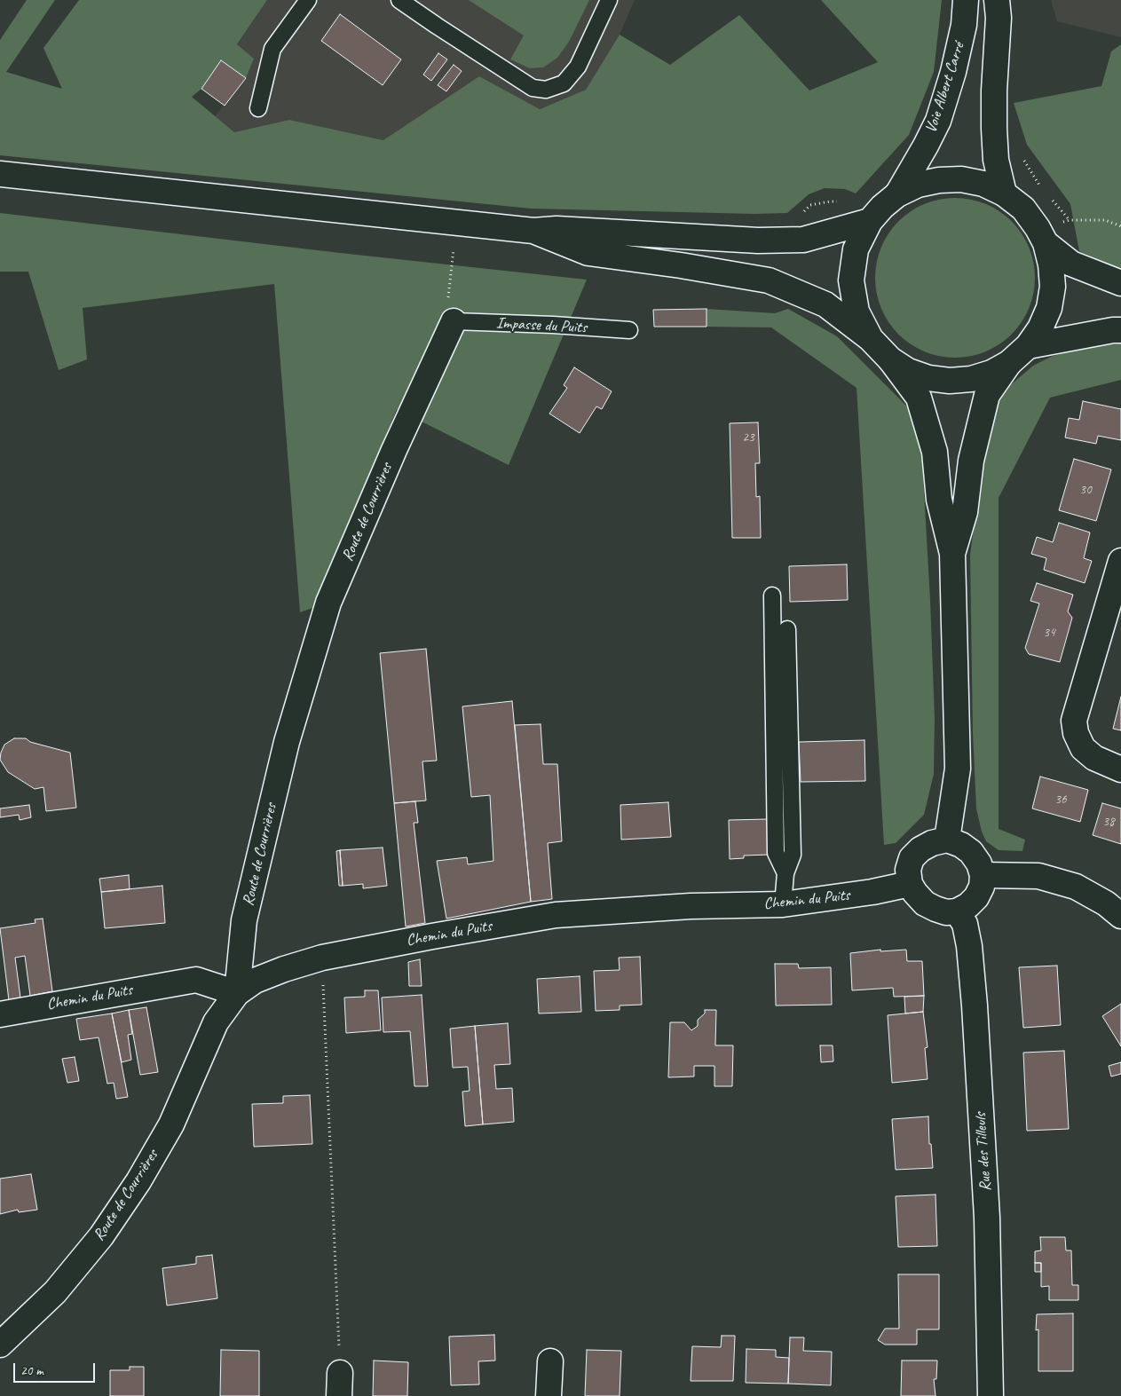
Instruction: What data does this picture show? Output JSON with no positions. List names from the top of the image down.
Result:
{
  "streets": {
    "street": [
      "Voie Albert Carré",
      "Route de Courrières",
      "Chemin du Puits",
      "Rue des Tilleuls"
    ],
    "lane": ["Impasse du Puits"]
  },
  "crossings": [
    ["Impasse du Puits", "Route de Courrières"],
    ["Route de Courrières", "Chemin du Puits"],
    ["Chemin du Puits", "Rue des Tilleuls"]
  ],
  "house_numbers": [
    "23",
    "30",
    "34",
    "36",
    "38"
  ],
  "scale_bar": "20 m"
}
